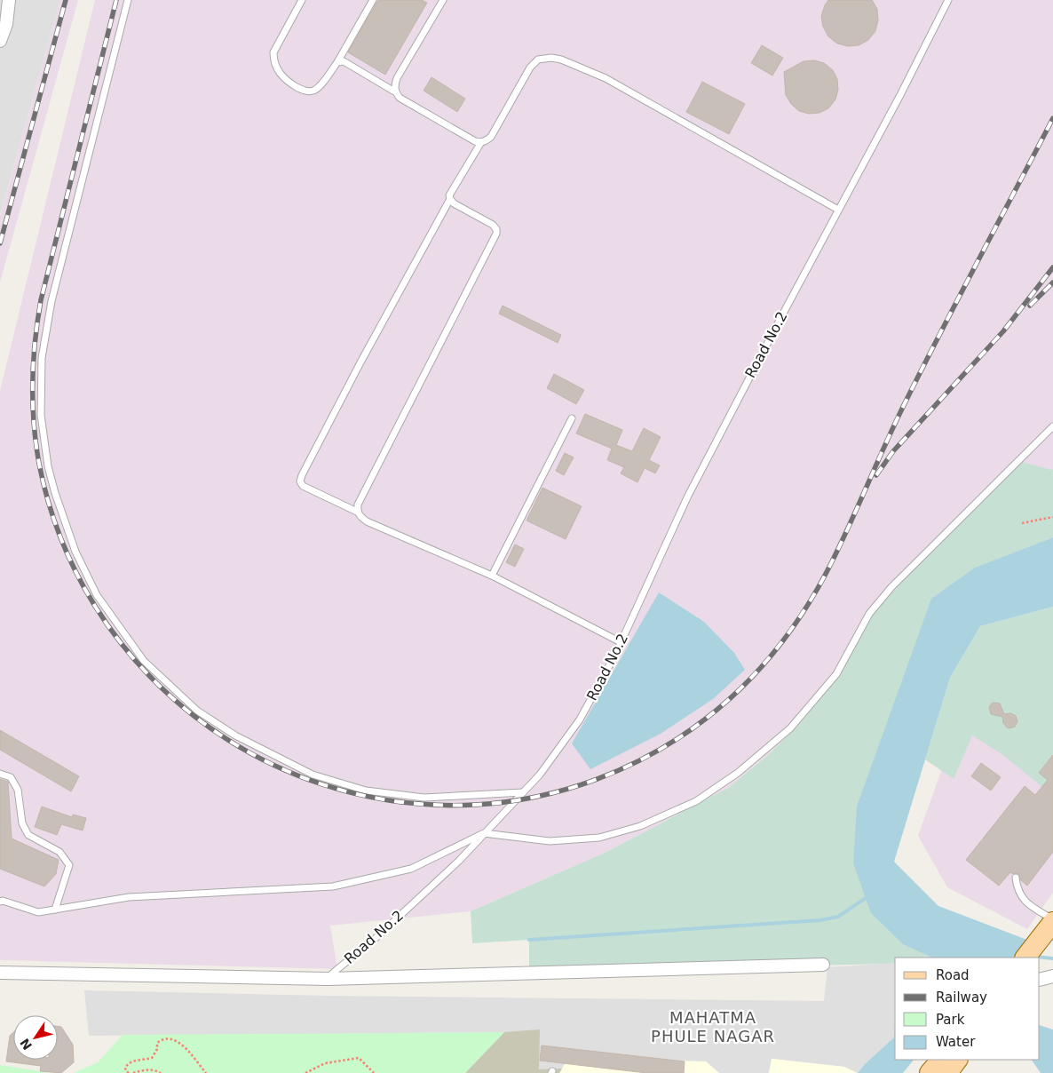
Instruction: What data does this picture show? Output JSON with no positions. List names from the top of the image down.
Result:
{
  "streets": {
    "lane": ["Road No.2"]
  },
  "districts": ["MAHATMA PHULE NAGAR"],
  "legend": [
    "Road",
    "Railway",
    "Park",
    "Water"
  ],
  "north": "bottom left"
}
